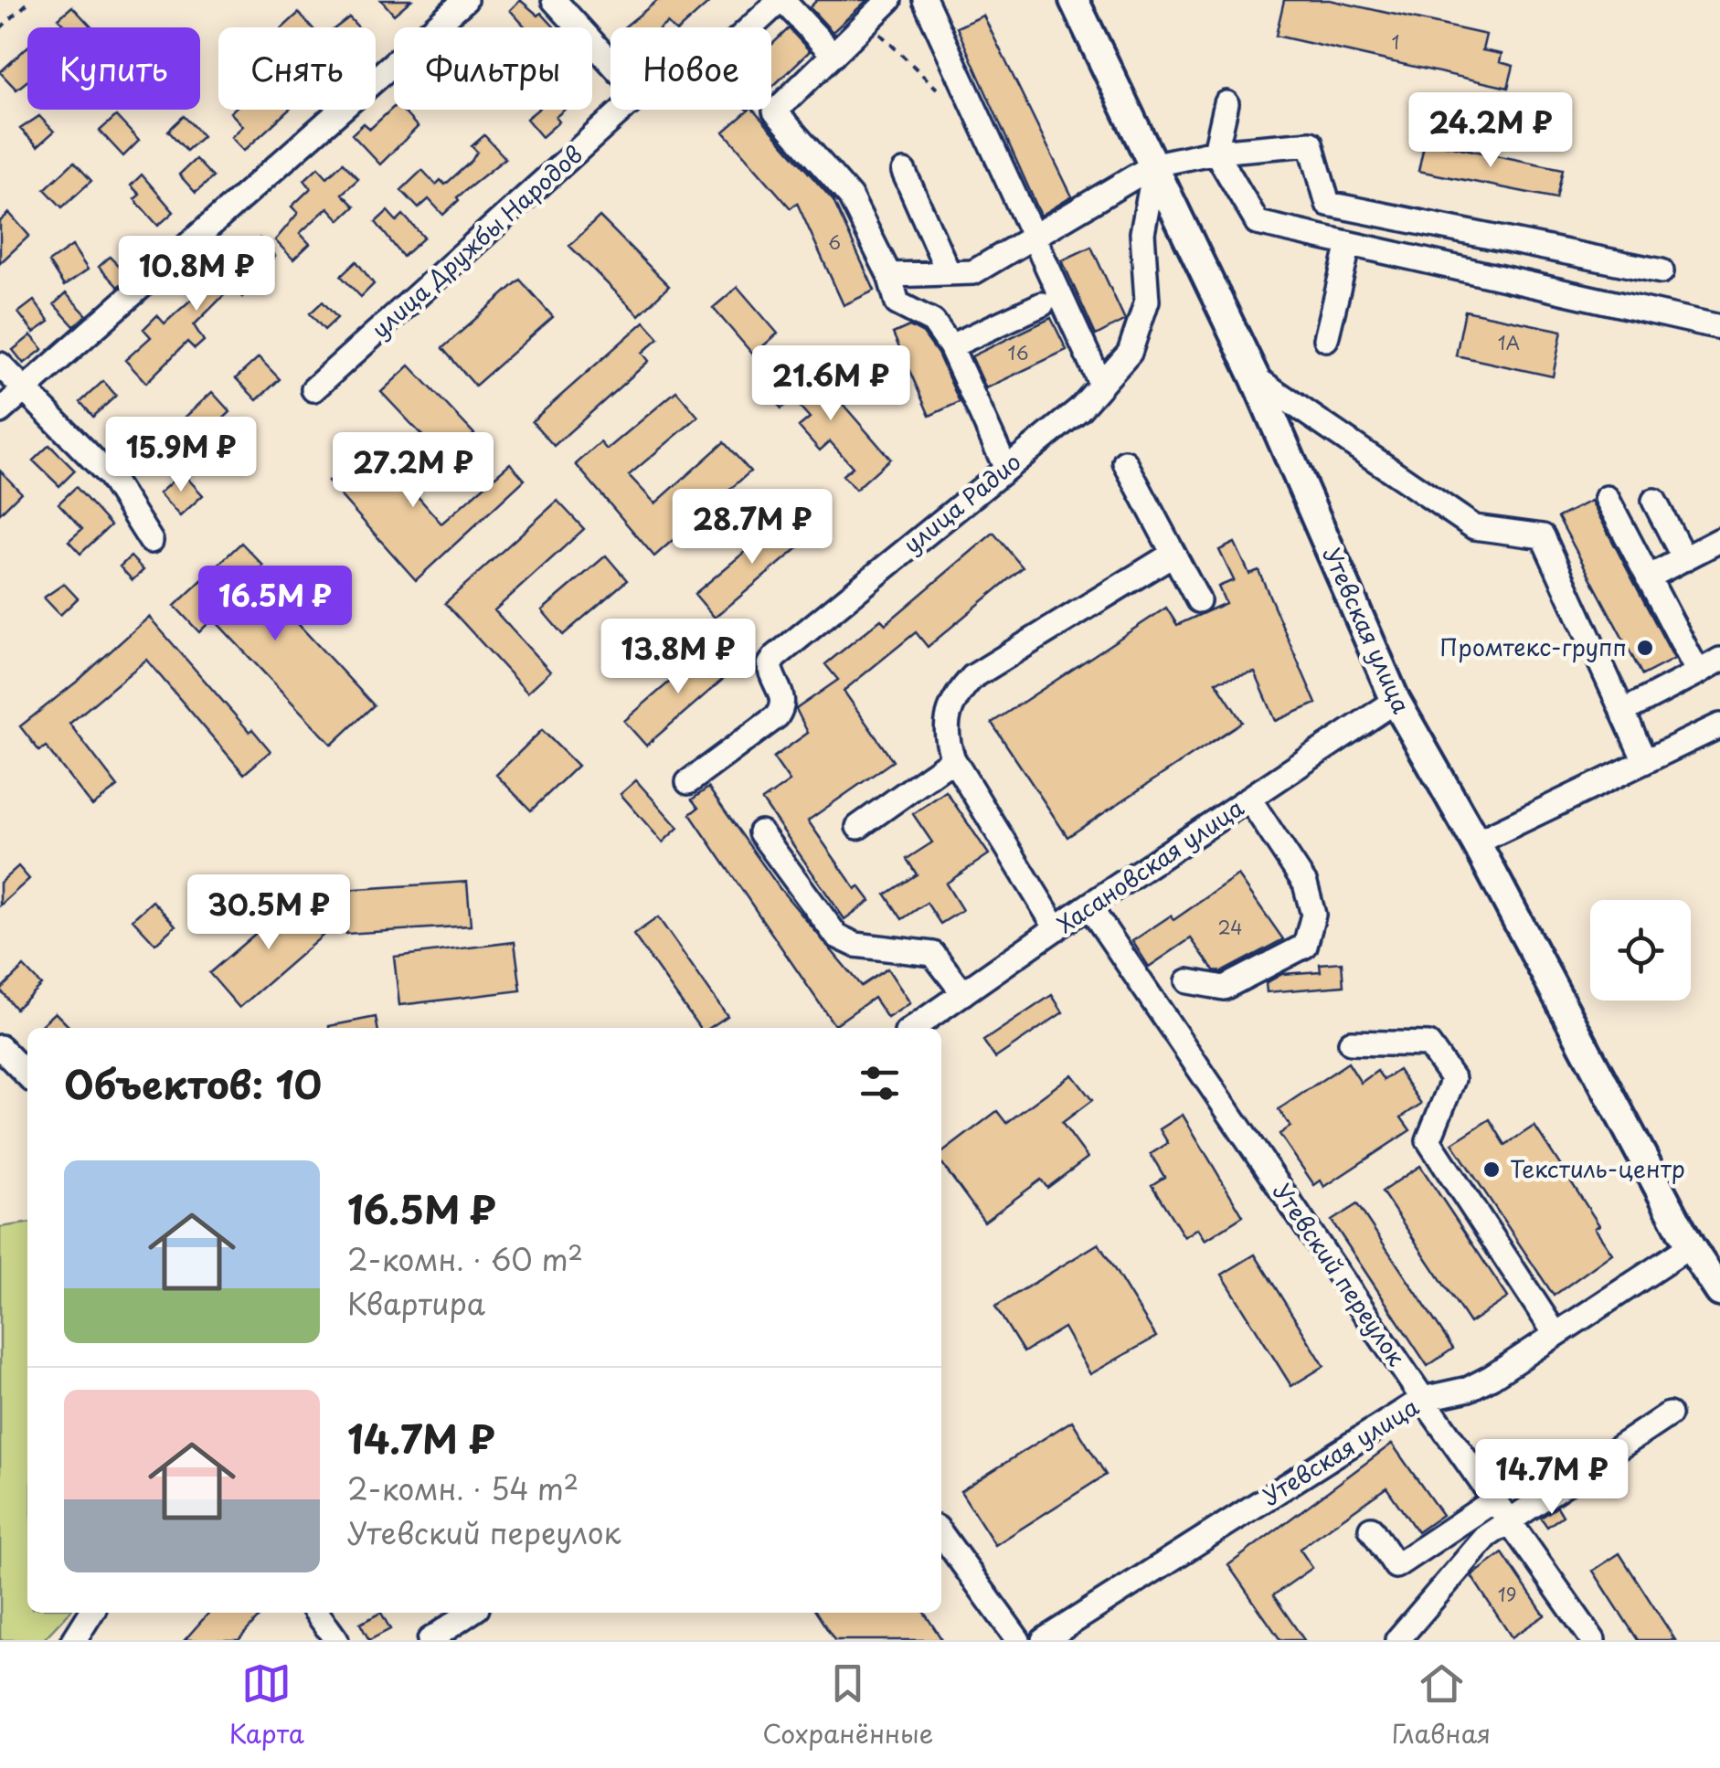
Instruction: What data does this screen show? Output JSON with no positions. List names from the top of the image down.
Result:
{
  "streets": {
    "main road": ["Утевская улица"],
    "street": [
      "улица Дружбы Народов",
      "улица Радио",
      "Хасановская улица",
      "Утевский переулок"
    ]
  },
  "crossings": [
    ["улица Радио", "Утевская улица"],
    ["Утевская улица", "Хасановская улица"],
    ["Утевская улица", "Утевский переулок"],
    ["Хасановская улица", "Утевский переулок"]
  ],
  "places": ["Промтекс-групп", "Текстиль-центр"],
  "house_numbers": [
    "1",
    "6",
    "1А",
    "16",
    "24",
    "19"
  ],
  "page": {
    "chip": [
      "Купить",
      "Снять",
      "Фильтры",
      "Новое"
    ],
    "price": [
      "24.2M ₽",
      "10.8M ₽",
      "21.6M ₽",
      "15.9M ₽",
      "27.2M ₽",
      "28.7M ₽",
      "16.5M ₽",
      "13.8M ₽",
      "30.5M ₽",
      "14.7M ₽"
    ],
    "heading": "Объектов: 10",
    "list": [
      {
        "name": "16.5M ₽",
        "note": "2-комн. · 60 m² · Квартира"
      },
      {
        "name": "14.7M ₽",
        "note": "2-комн. · 54 m² · Утевский переулок"
      }
    ],
    "tabs": ["Карта", "Сохранённые", "Главная"]
  }
}
